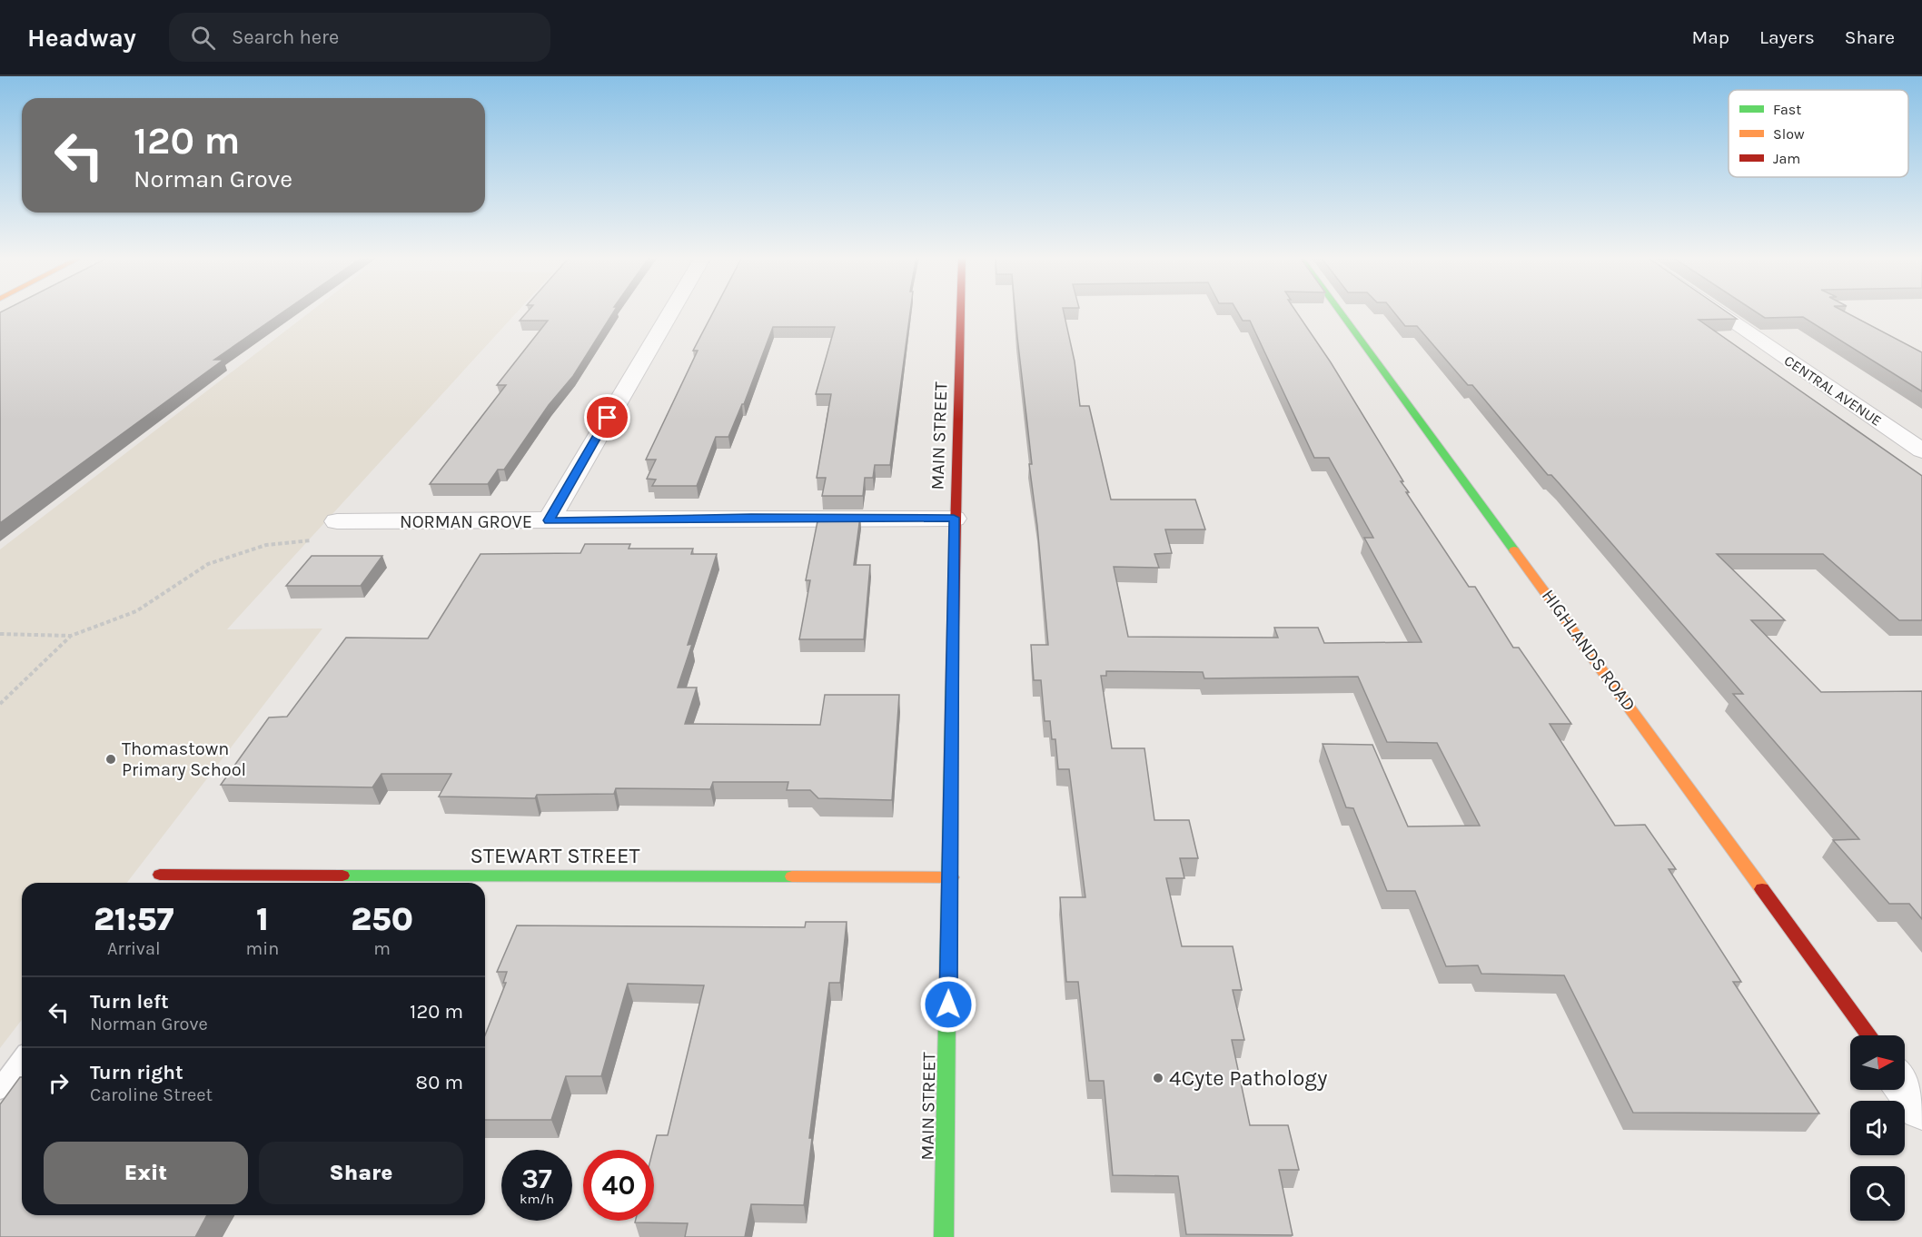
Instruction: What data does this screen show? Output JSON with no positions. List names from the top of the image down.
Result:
{
  "streets": {
    "street": [
      "CENTRAL AVENUE",
      "MAIN STREET",
      "NORMAN GROVE",
      "HIGHLANDS ROAD",
      "STEWART STREET"
    ]
  },
  "crossings": [
    ["MAIN STREET", "NORMAN GROVE"],
    ["MAIN STREET", "STEWART STREET"]
  ],
  "places": ["Thomastown Primary School", "4Cyte Pathology"],
  "legend": ["Fast", "Slow", "Jam"],
  "north": "right",
  "page": {
    "header": "Headway",
    "search": "Search here",
    "nav": ["Map", "Layers", "Share"],
    "turn": ["120 m", "Norman Grove"],
    "eta": [
      "21:57",
      "Arrival",
      "1",
      "min",
      "250",
      "m"
    ],
    "list": [
      {
        "name": "Turn left",
        "note": "Norman Grove",
        "value": "120 m"
      },
      {
        "name": "Turn right",
        "note": "Caroline Street",
        "value": "80 m"
      }
    ],
    "buttons": ["Exit", "Share"],
    "speed": "37 km/h",
    "limit": "40"
  }
}
